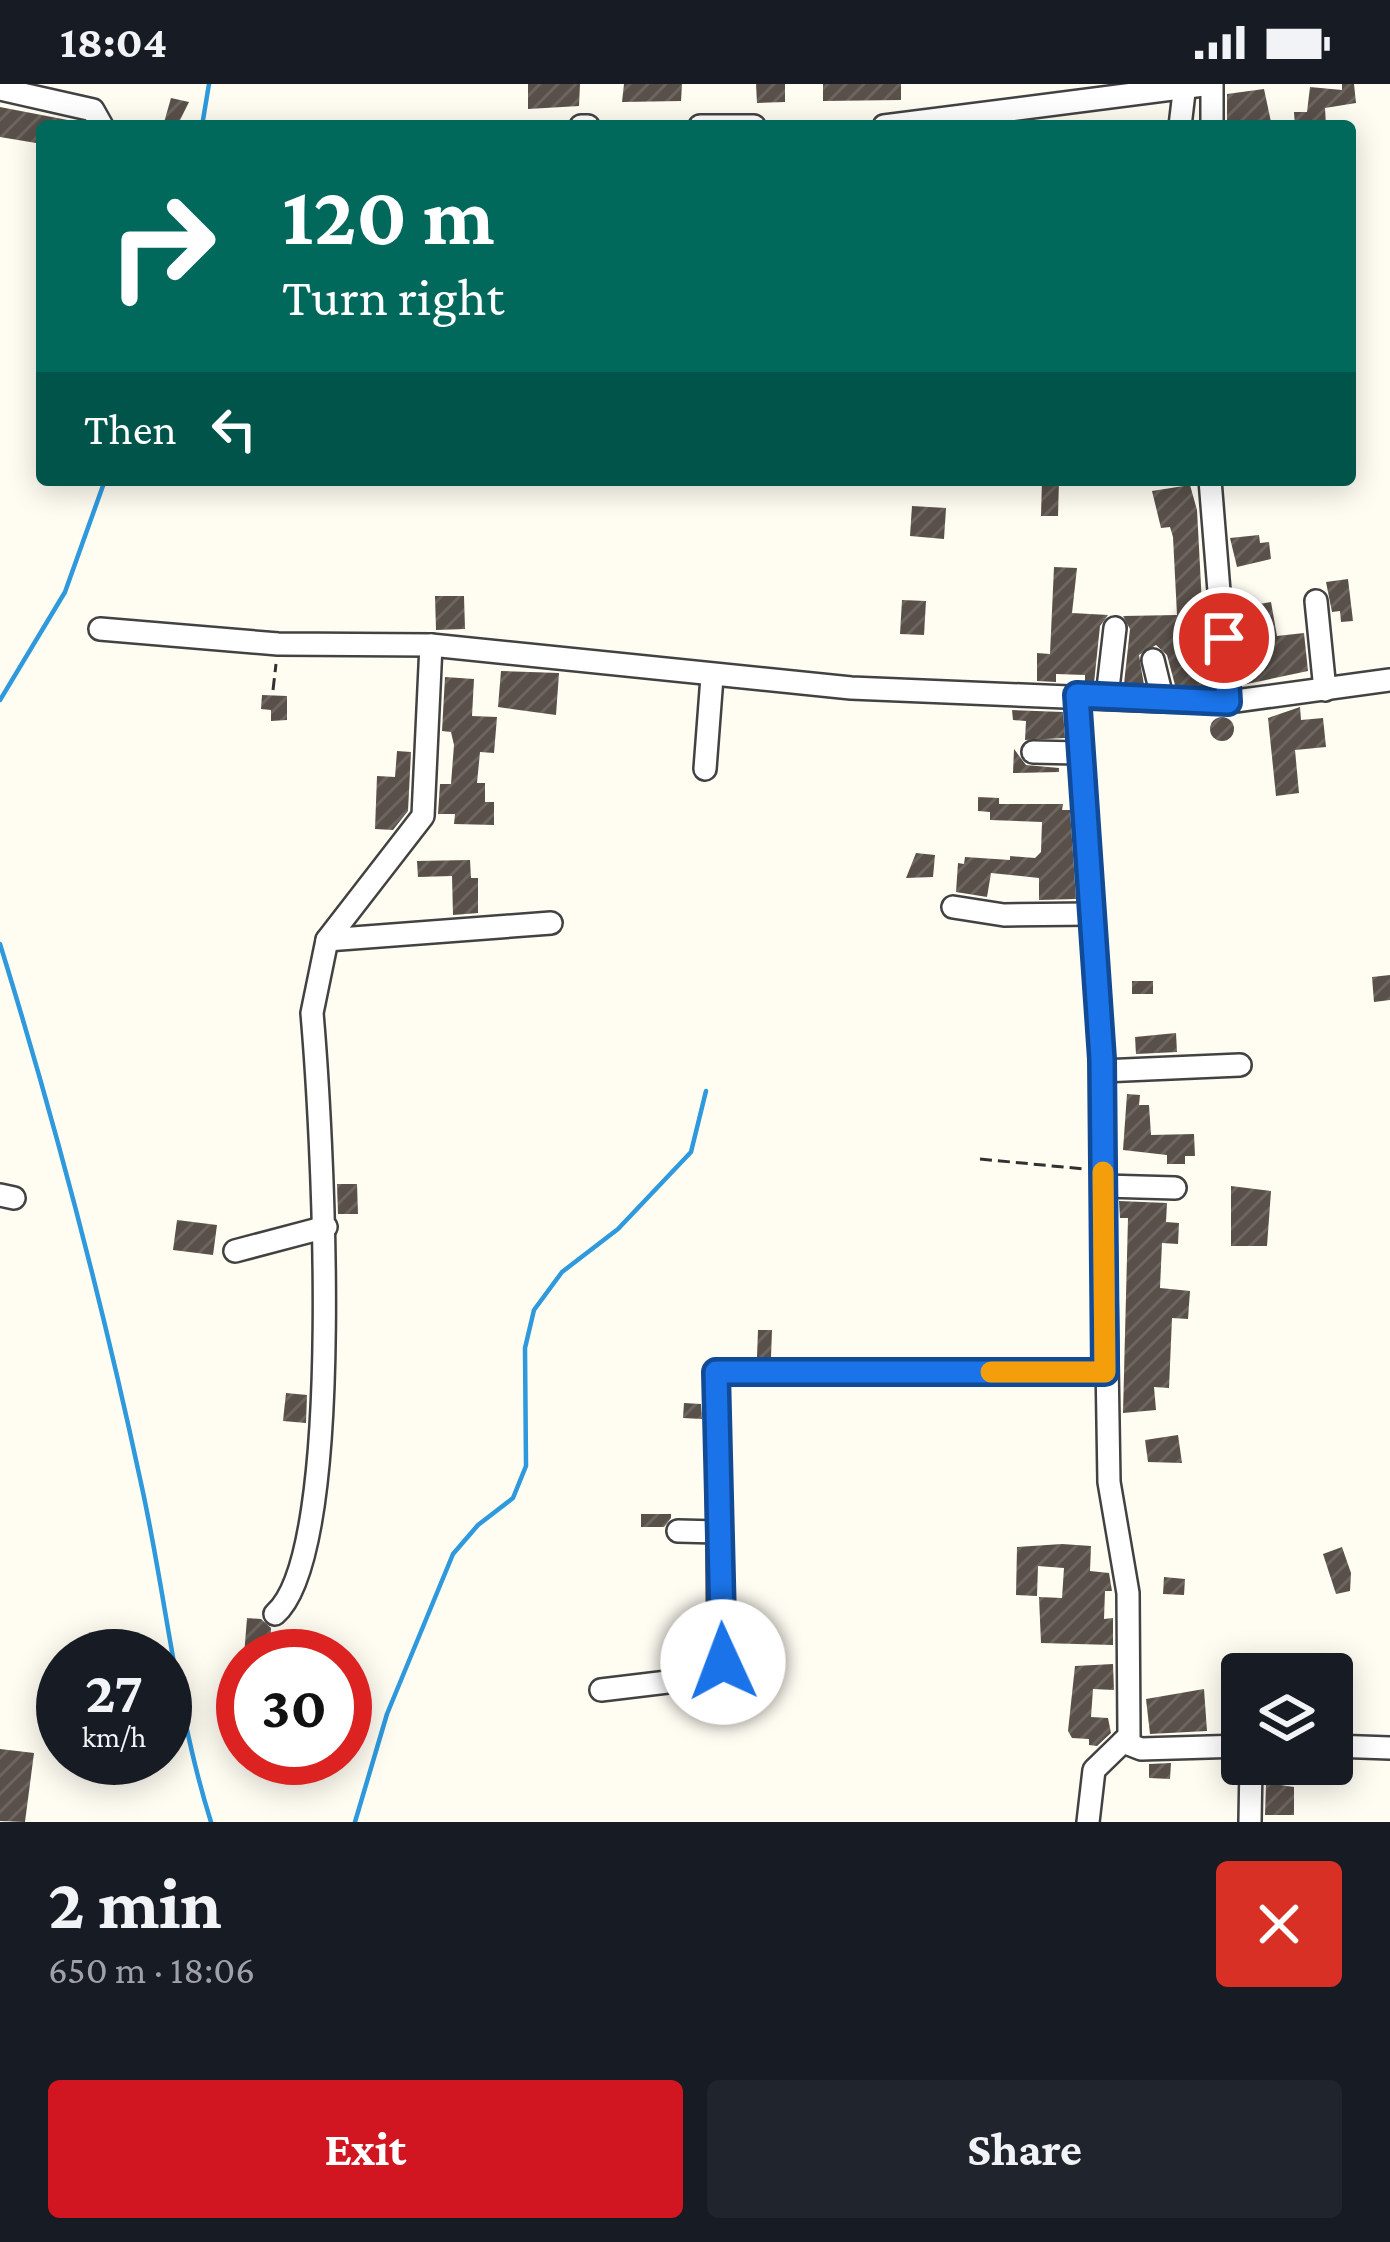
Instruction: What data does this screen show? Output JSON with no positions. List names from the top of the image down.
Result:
{
  "page": {
    "status": "18:04",
    "turn": ["120 m", "Turn right"],
    "then": "Then",
    "speed": "27 km/h",
    "limit": "30",
    "heading": ["2 min", "650 m · 18:06"],
    "buttons": ["Exit", "Share"]
  }
}
